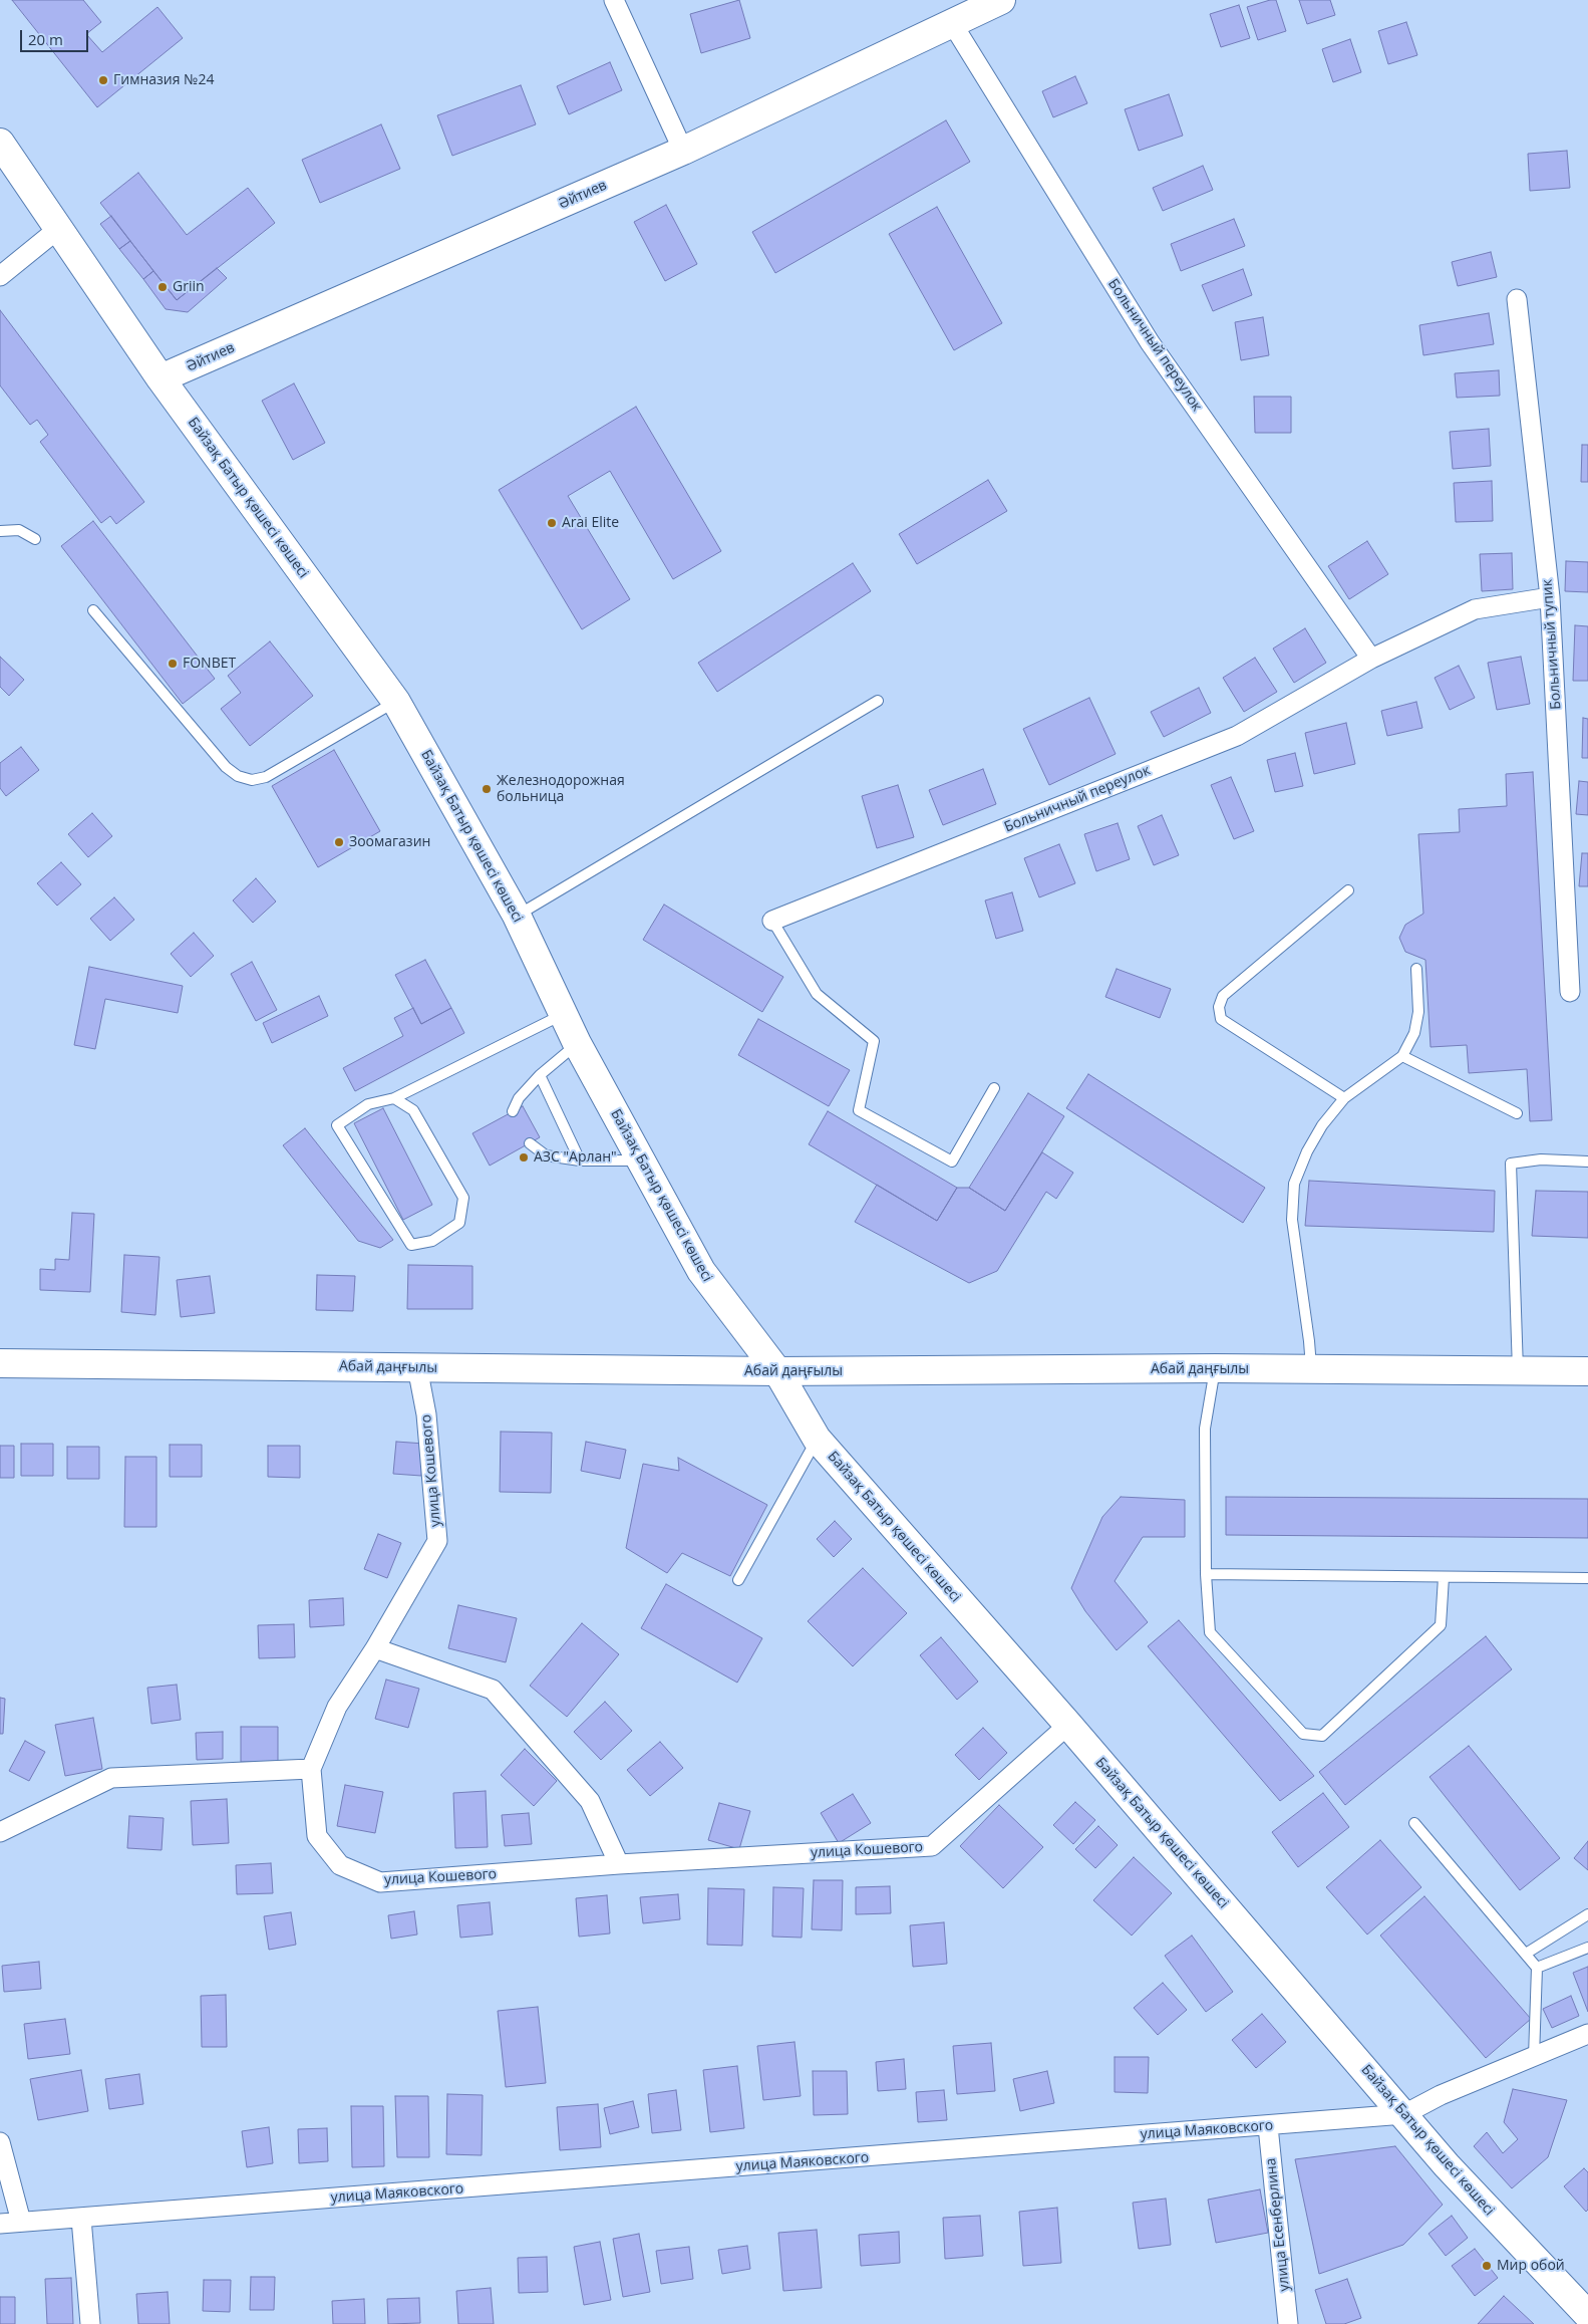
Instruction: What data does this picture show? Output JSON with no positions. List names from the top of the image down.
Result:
{
  "streets": {
    "main road": ["Әйтиев", "Байзақ Батыр қөшесі көшесі", "Абай даңғылы"],
    "street": [
      "Больничный переулок",
      "Больничный тупик",
      "улица Кошевого",
      "улица Маяковского",
      "улица Есенберлина"
    ]
  },
  "crossings": [
    ["Әйтиев", "Больничный переулок"],
    ["Әйтиев", "Байзақ Батыр қөшесі көшесі"],
    ["Больничный переулок", "Больничный тупик"],
    ["Байзақ Батыр қөшесі көшесі", "Абай даңғылы"],
    ["Байзақ Батыр қөшесі көшесі", "улица Кошевого"],
    ["Байзақ Батыр қөшесі көшесі", "улица Маяковского"],
    ["Абай даңғылы", "улица Кошевого"],
    ["улица Маяковского", "улица Есенберлина"]
  ],
  "places": [
    "Гимназия №24",
    "Griin",
    "Arai Elite",
    "FONBET",
    "Железнодорожная больница",
    "Зоомагазин",
    "АЗС \"Арлан\"",
    "Мир обой"
  ],
  "scale_bar": "20 m"
}
